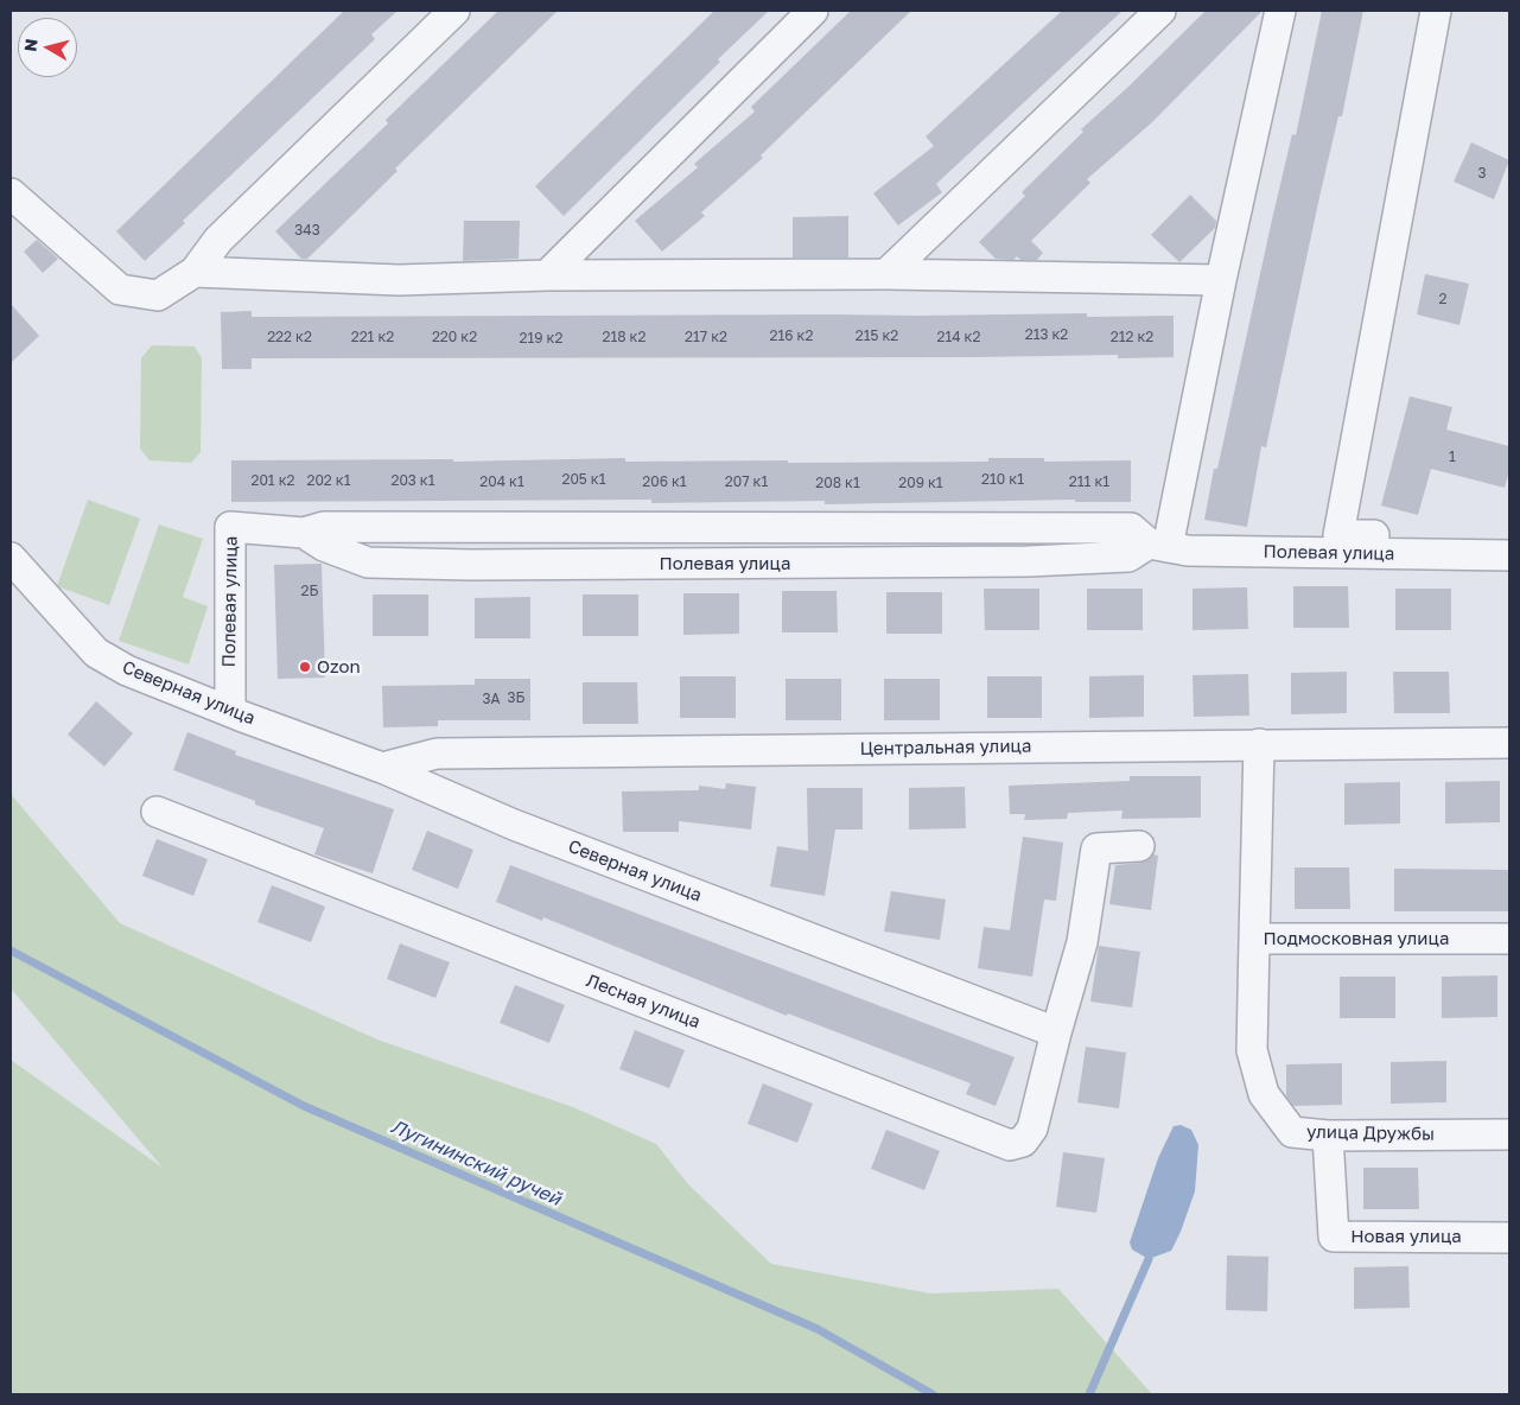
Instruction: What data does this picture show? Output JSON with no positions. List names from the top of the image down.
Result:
{
  "streets": {
    "street": [
      "Полевая улица",
      "Северная улица",
      "Центральная улица",
      "Подмосковная улица",
      "Лесная улица",
      "улица Дружбы",
      "Новая улица"
    ]
  },
  "crossings": [
    ["Полевая улица", "Северная улица"],
    ["Северная улица", "Центральная улица"],
    ["Северная улица", "Лесная улица"],
    ["Центральная улица", "Подмосковная улица"],
    ["Подмосковная улица", "улица Дружбы"],
    ["улица Дружбы", "Новая улица"]
  ],
  "water": ["Лугининский ручей"],
  "places": ["Ozon"],
  "house_numbers": [
    "3",
    "343",
    "2",
    "213 к2",
    "216 к2",
    "215 к2",
    "222 к2",
    "221 к2",
    "220 к2",
    "218 к2",
    "217 к2",
    "214 к2",
    "212 к2",
    "219 к2",
    "1",
    "205 к1",
    "210 к1",
    "201 к2",
    "202 к1",
    "203 к1",
    "204 к1",
    "206 к1",
    "207 к1",
    "211 к1",
    "208 к1",
    "209 к1",
    "2Б",
    "3Б",
    "3А"
  ],
  "north": "left"
}
